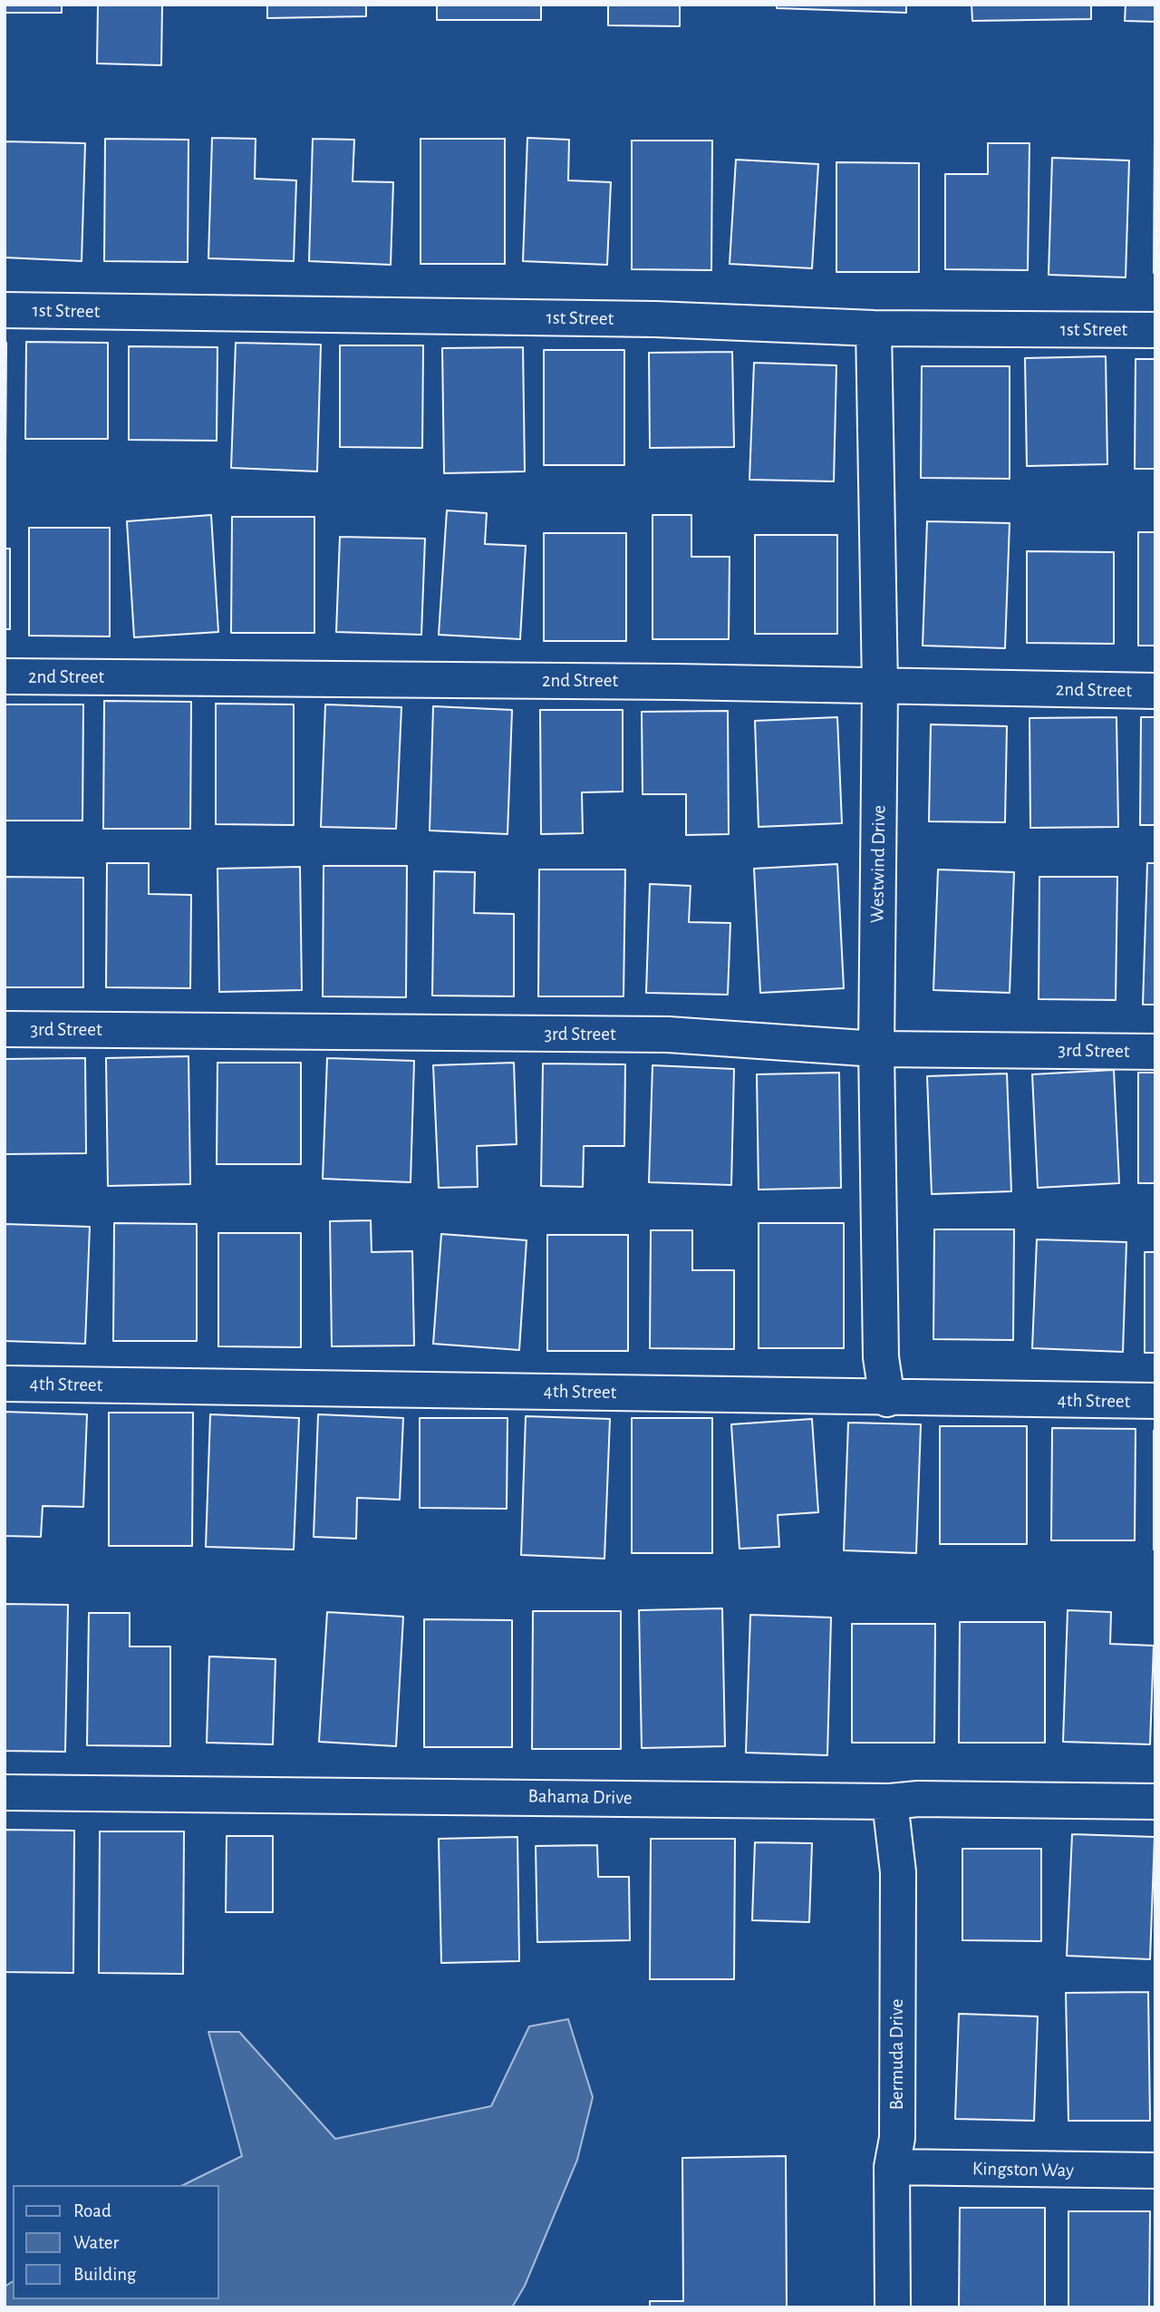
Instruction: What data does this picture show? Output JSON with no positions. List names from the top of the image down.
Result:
{
  "streets": {
    "street": [
      "1st Street",
      "2nd Street",
      "Westwind Drive",
      "3rd Street",
      "4th Street",
      "Bahama Drive",
      "Bermuda Drive",
      "Kingston Way"
    ]
  },
  "crossings": [
    ["1st Street", "Westwind Drive"],
    ["2nd Street", "Westwind Drive"],
    ["Westwind Drive", "3rd Street"],
    ["Westwind Drive", "4th Street"],
    ["Bahama Drive", "Bermuda Drive"],
    ["Bermuda Drive", "Kingston Way"]
  ],
  "legend": ["Road", "Water", "Building"]
}
